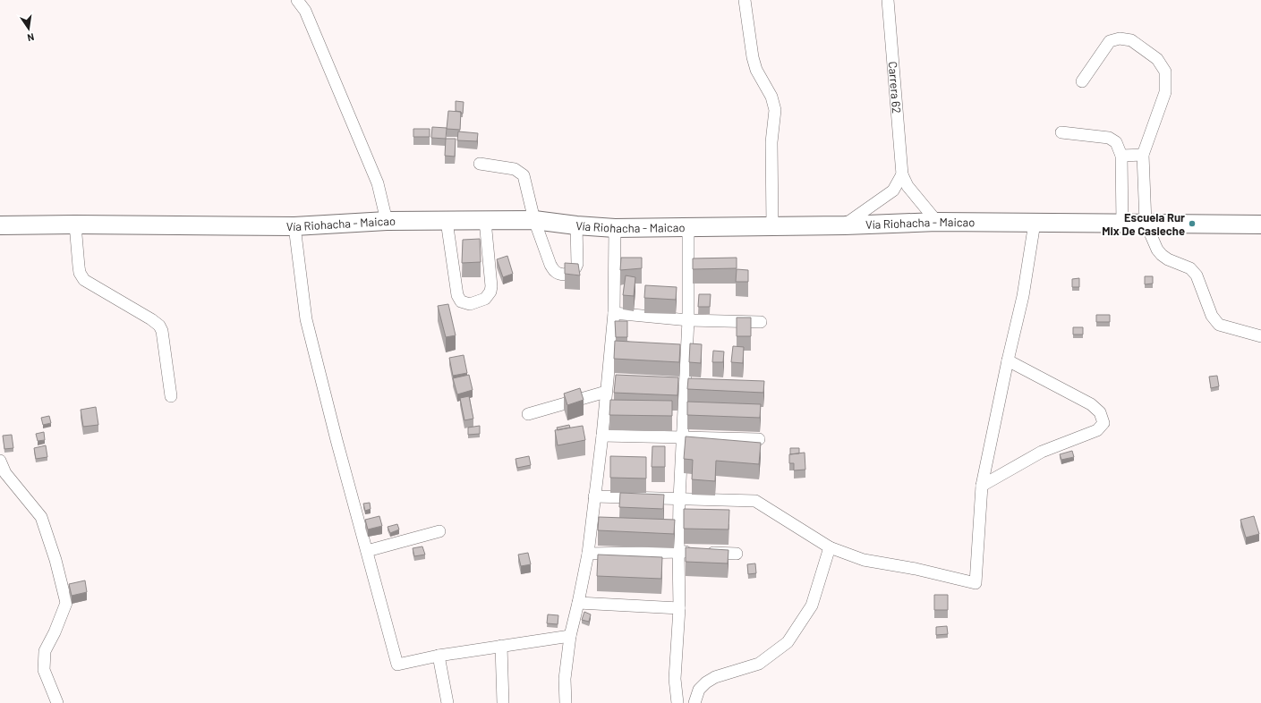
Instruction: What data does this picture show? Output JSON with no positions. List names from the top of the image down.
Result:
{
  "streets": {
    "highway": ["Vía Riohacha - Maicao"],
    "street": ["Carrera 62"]
  },
  "crossings": [
    ["Carrera 62", "Vía Riohacha - Maicao"]
  ],
  "places": ["Escuela Rur Mix De Casieche"],
  "north": "bottom"
}
